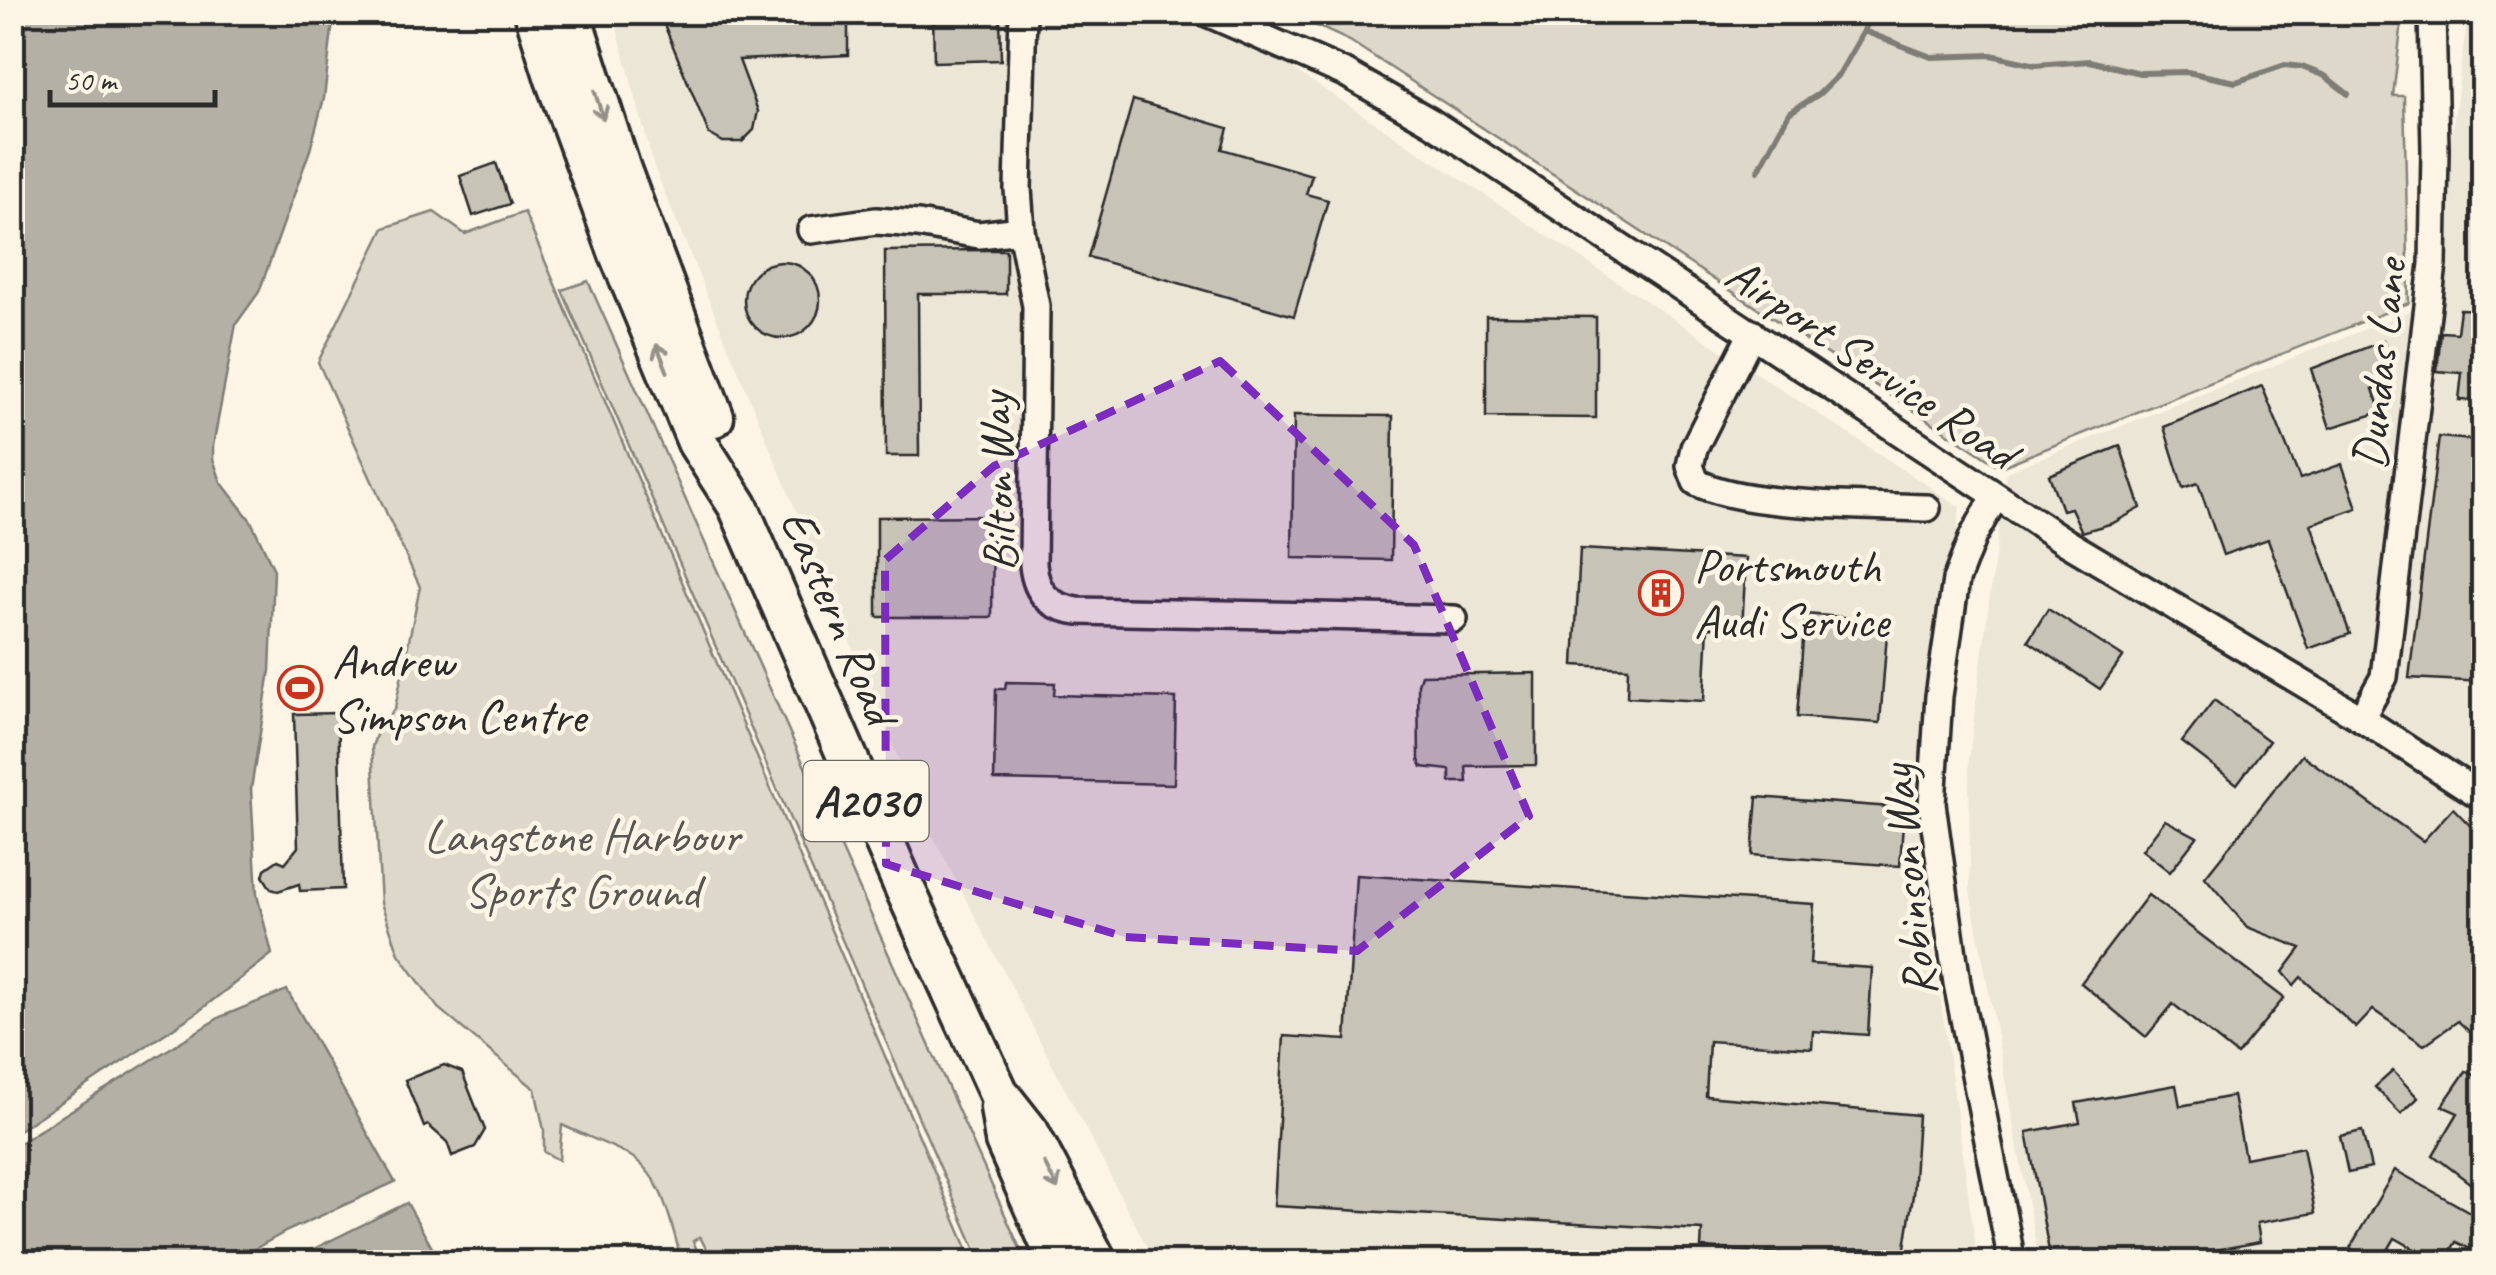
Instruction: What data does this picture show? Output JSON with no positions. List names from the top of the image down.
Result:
{
  "streets": {
    "main road": ["Eastern Road", "A2030"],
    "street": [
      "Airport Service Road",
      "Dundas Lane",
      "Bilton Way",
      "Robinson Way"
    ]
  },
  "crossings": [
    ["Airport Service Road", "Dundas Lane"],
    ["Airport Service Road", "Robinson Way"]
  ],
  "parks": ["Langstone Harbour Sports Ground"],
  "places": {
    "building": ["Portsmouth Audi Service"],
    "sports": ["Andrew Simpson Centre"]
  },
  "scale_bar": "50 m"
}
